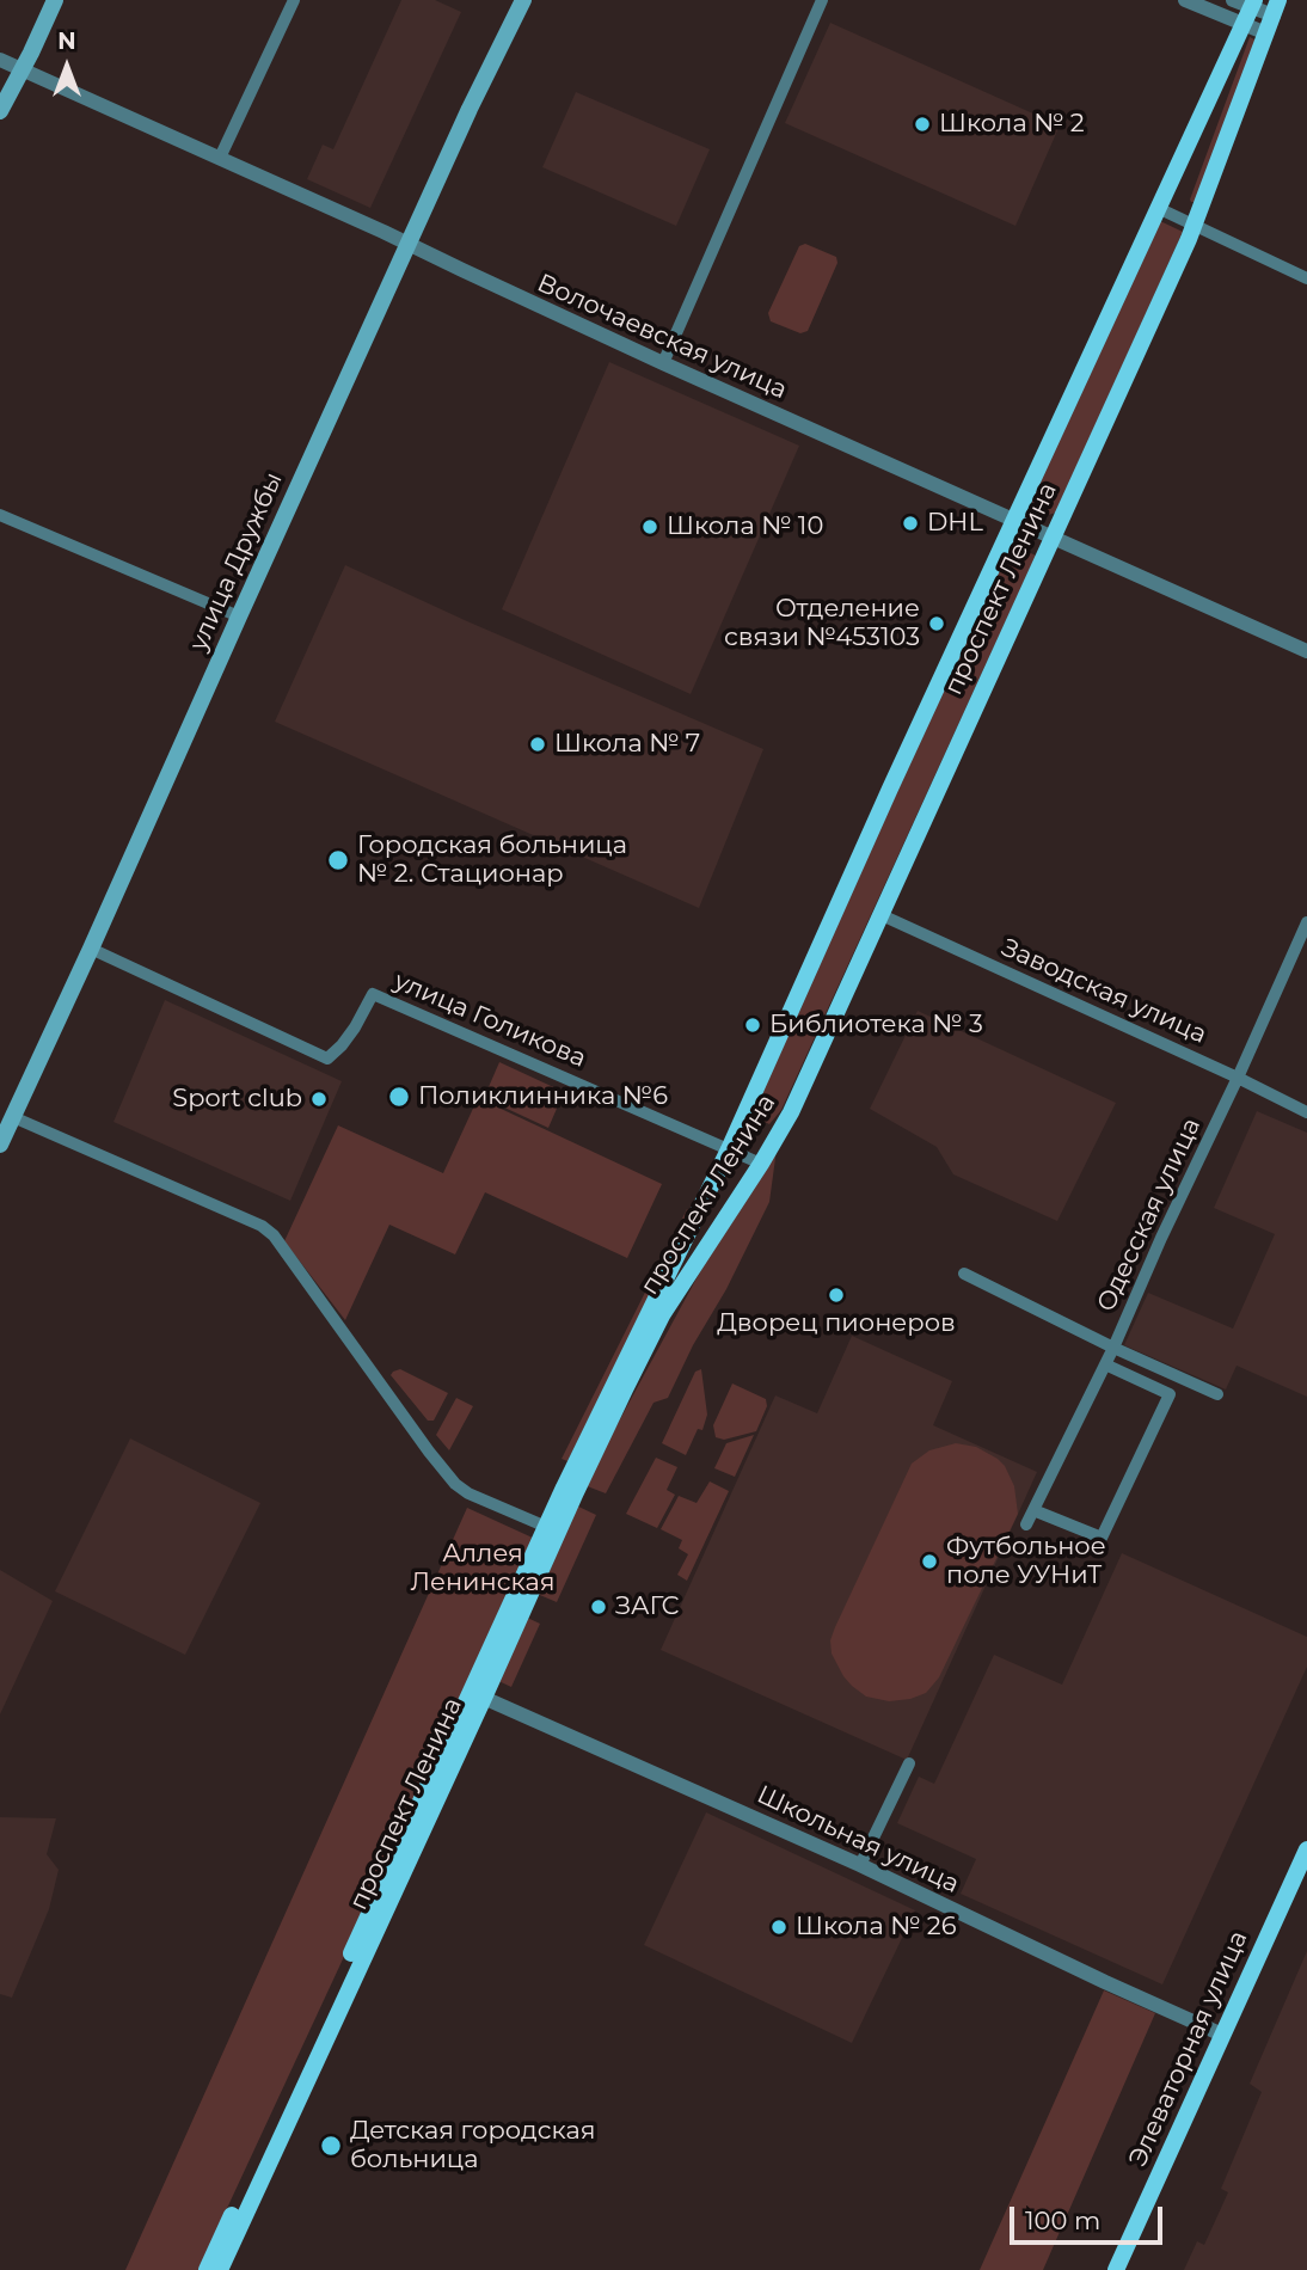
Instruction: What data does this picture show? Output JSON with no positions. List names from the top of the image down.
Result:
{
  "streets": {
    "main road": ["улица Дружбы", "проспект Ленина", "Элеваторная улица"],
    "street": [
      "Волочаевская улица",
      "Заводская улица",
      "улица Голикова",
      "Одесская улица",
      "Школьная улица"
    ]
  },
  "crossings": [
    ["Волочаевская улица", "улица Дружбы"],
    ["Волочаевская улица", "проспект Ленина"],
    ["улица Дружбы", "улица Голикова"],
    ["проспект Ленина", "Заводская улица"],
    ["проспект Ленина", "улица Голикова"],
    ["проспект Ленина", "Школьная улица"],
    ["Заводская улица", "Одесская улица"],
    ["Школьная улица", "Элеваторная улица"]
  ],
  "parks": ["Аллея Ленинская"],
  "places": [
    "Школа № 2",
    "DHL",
    "Школа № 10",
    "Отделение связи №453103",
    "Школа № 7",
    "Городская больница № 2. Стационар",
    "Библиотека № 3",
    "Поликлинника №6",
    "Sport club",
    "Дворец пионеров",
    "Футбольное поле УУНиТ",
    "ЗАГС",
    "Школа № 26",
    "Детская городская больница"
  ],
  "scale_bar": "100 m",
  "north": "top"
}
